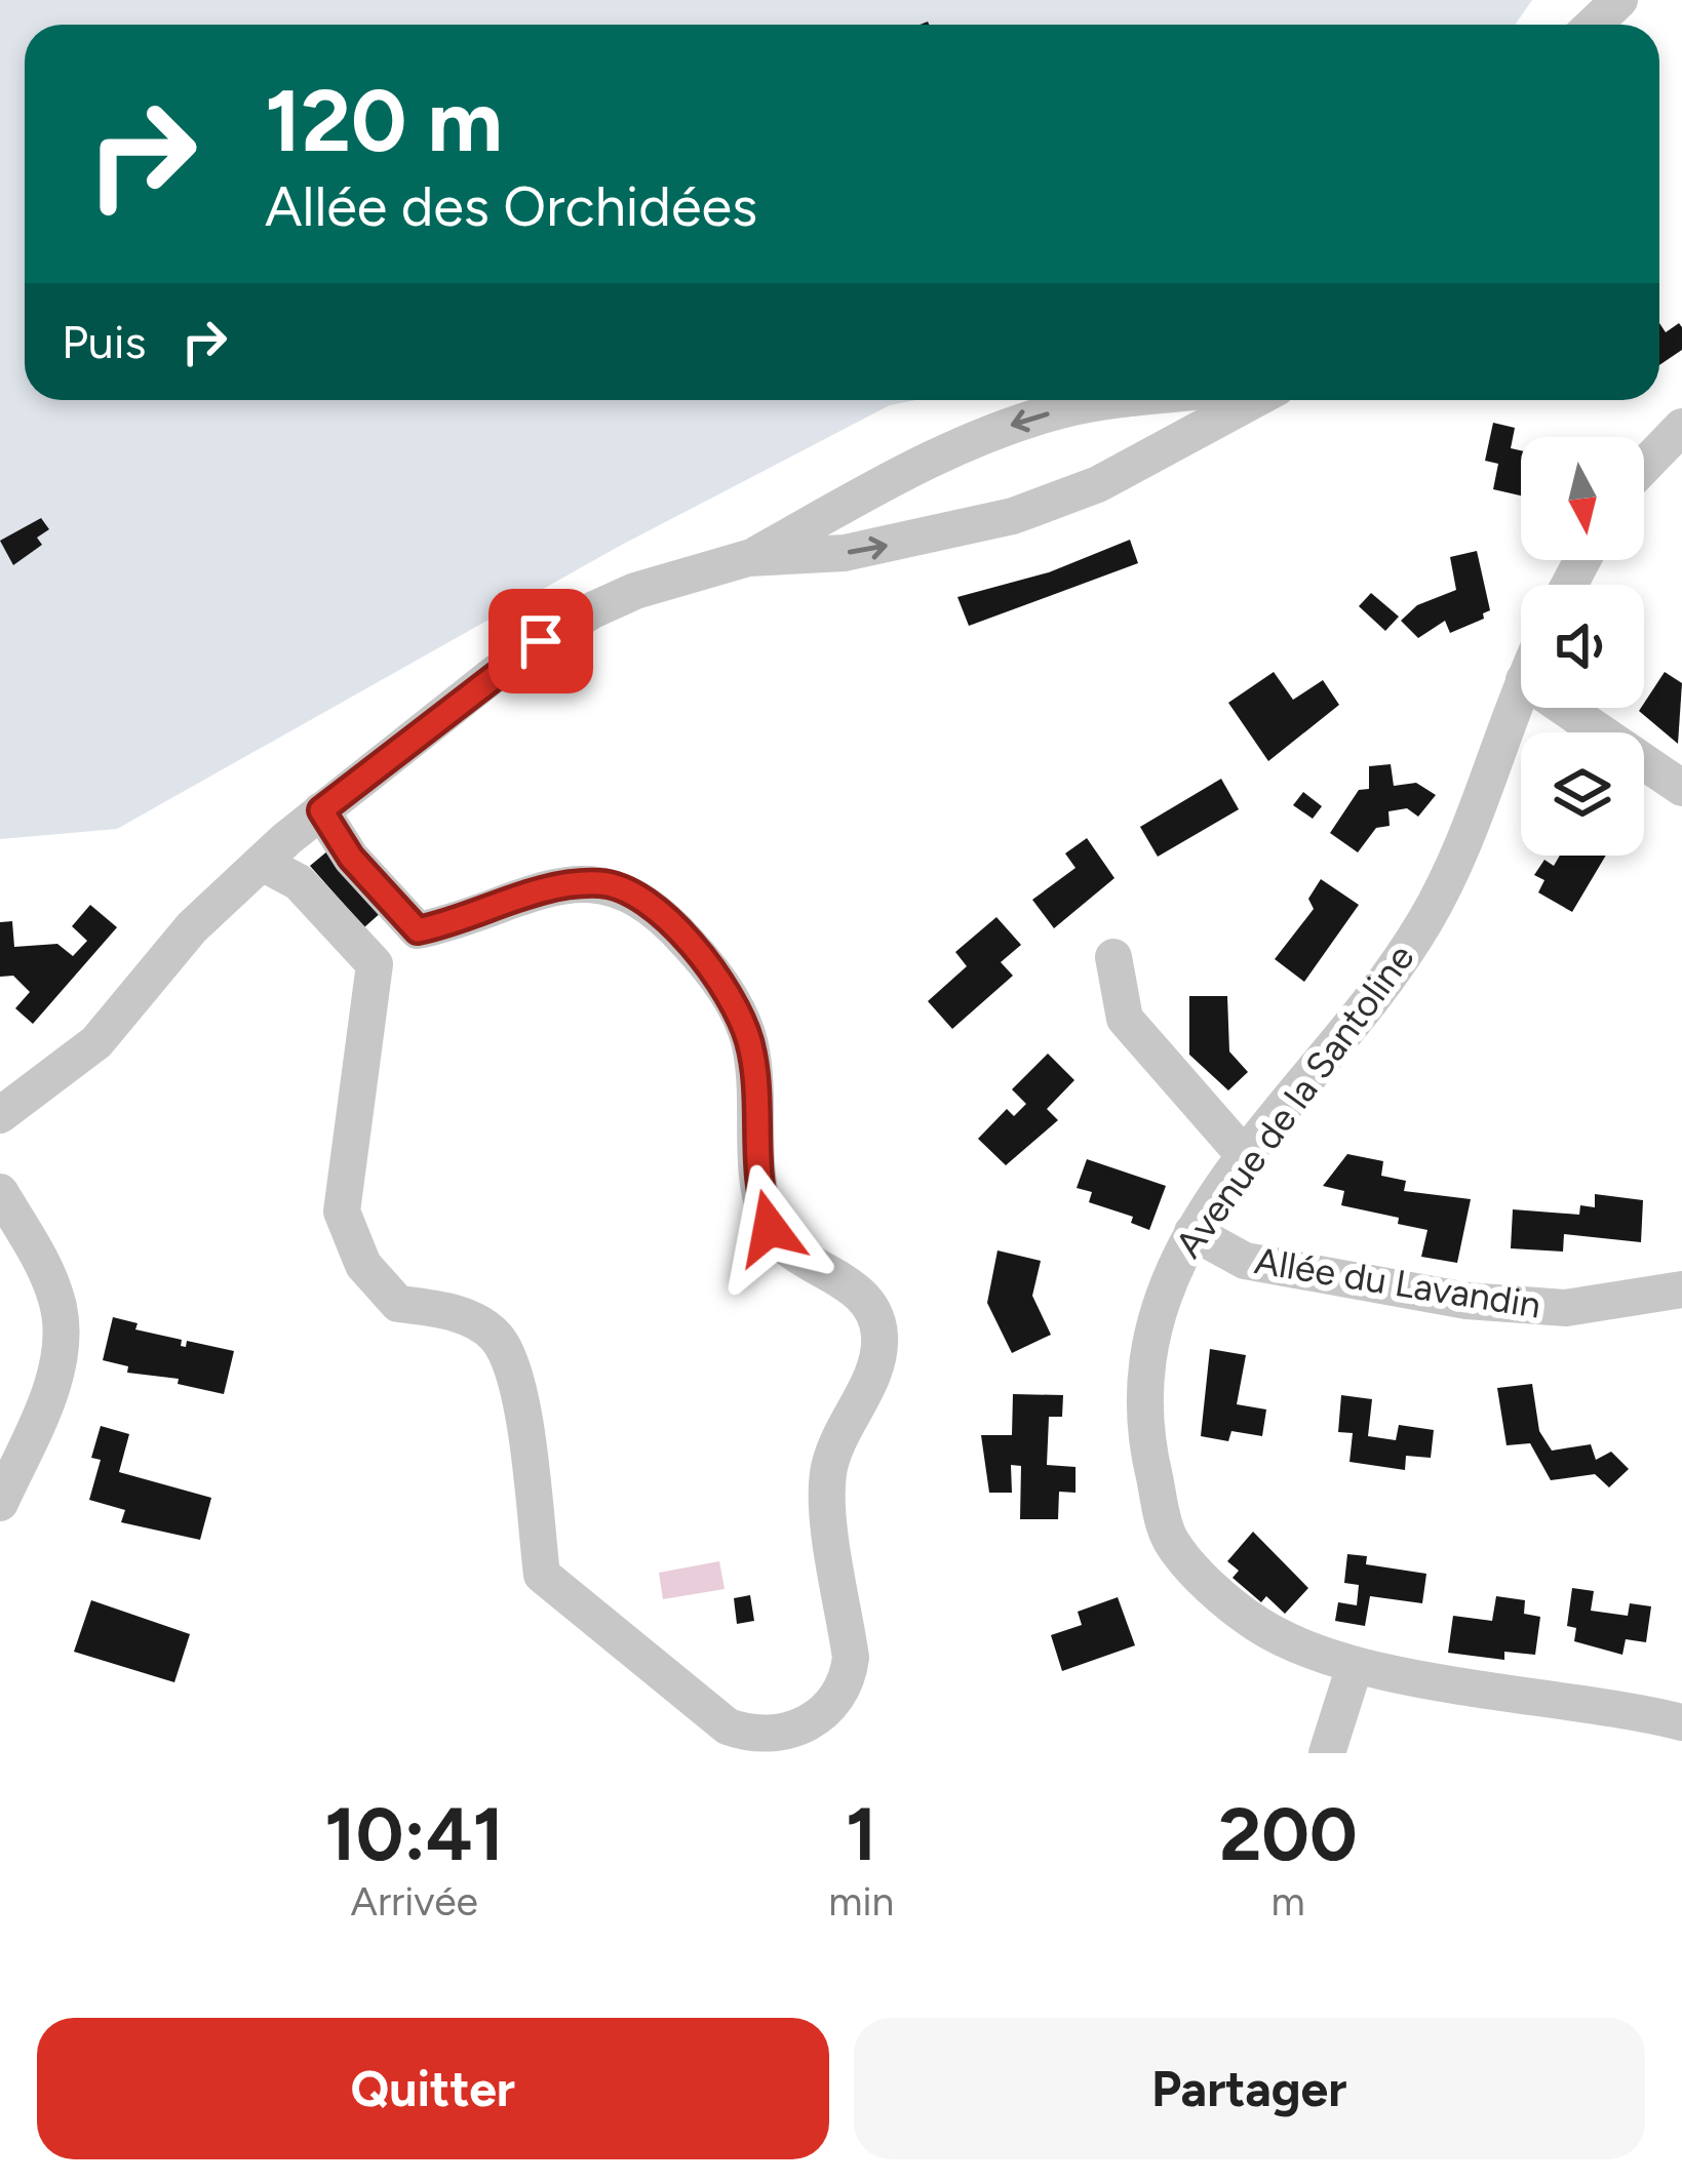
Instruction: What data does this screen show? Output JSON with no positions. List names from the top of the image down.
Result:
{
  "streets": {
    "street": ["Avenue de la Santoline", "Allée du Lavandin"]
  },
  "crossings": [
    ["Avenue de la Santoline", "Allée du Lavandin"]
  ],
  "north": "bottom",
  "page": {
    "turn": ["120 m", "Allée des Orchidées"],
    "then": "Puis",
    "eta": [
      "10:41",
      "Arrivée",
      "1",
      "min",
      "200",
      "m"
    ],
    "buttons": ["Quitter", "Partager"]
  }
}
